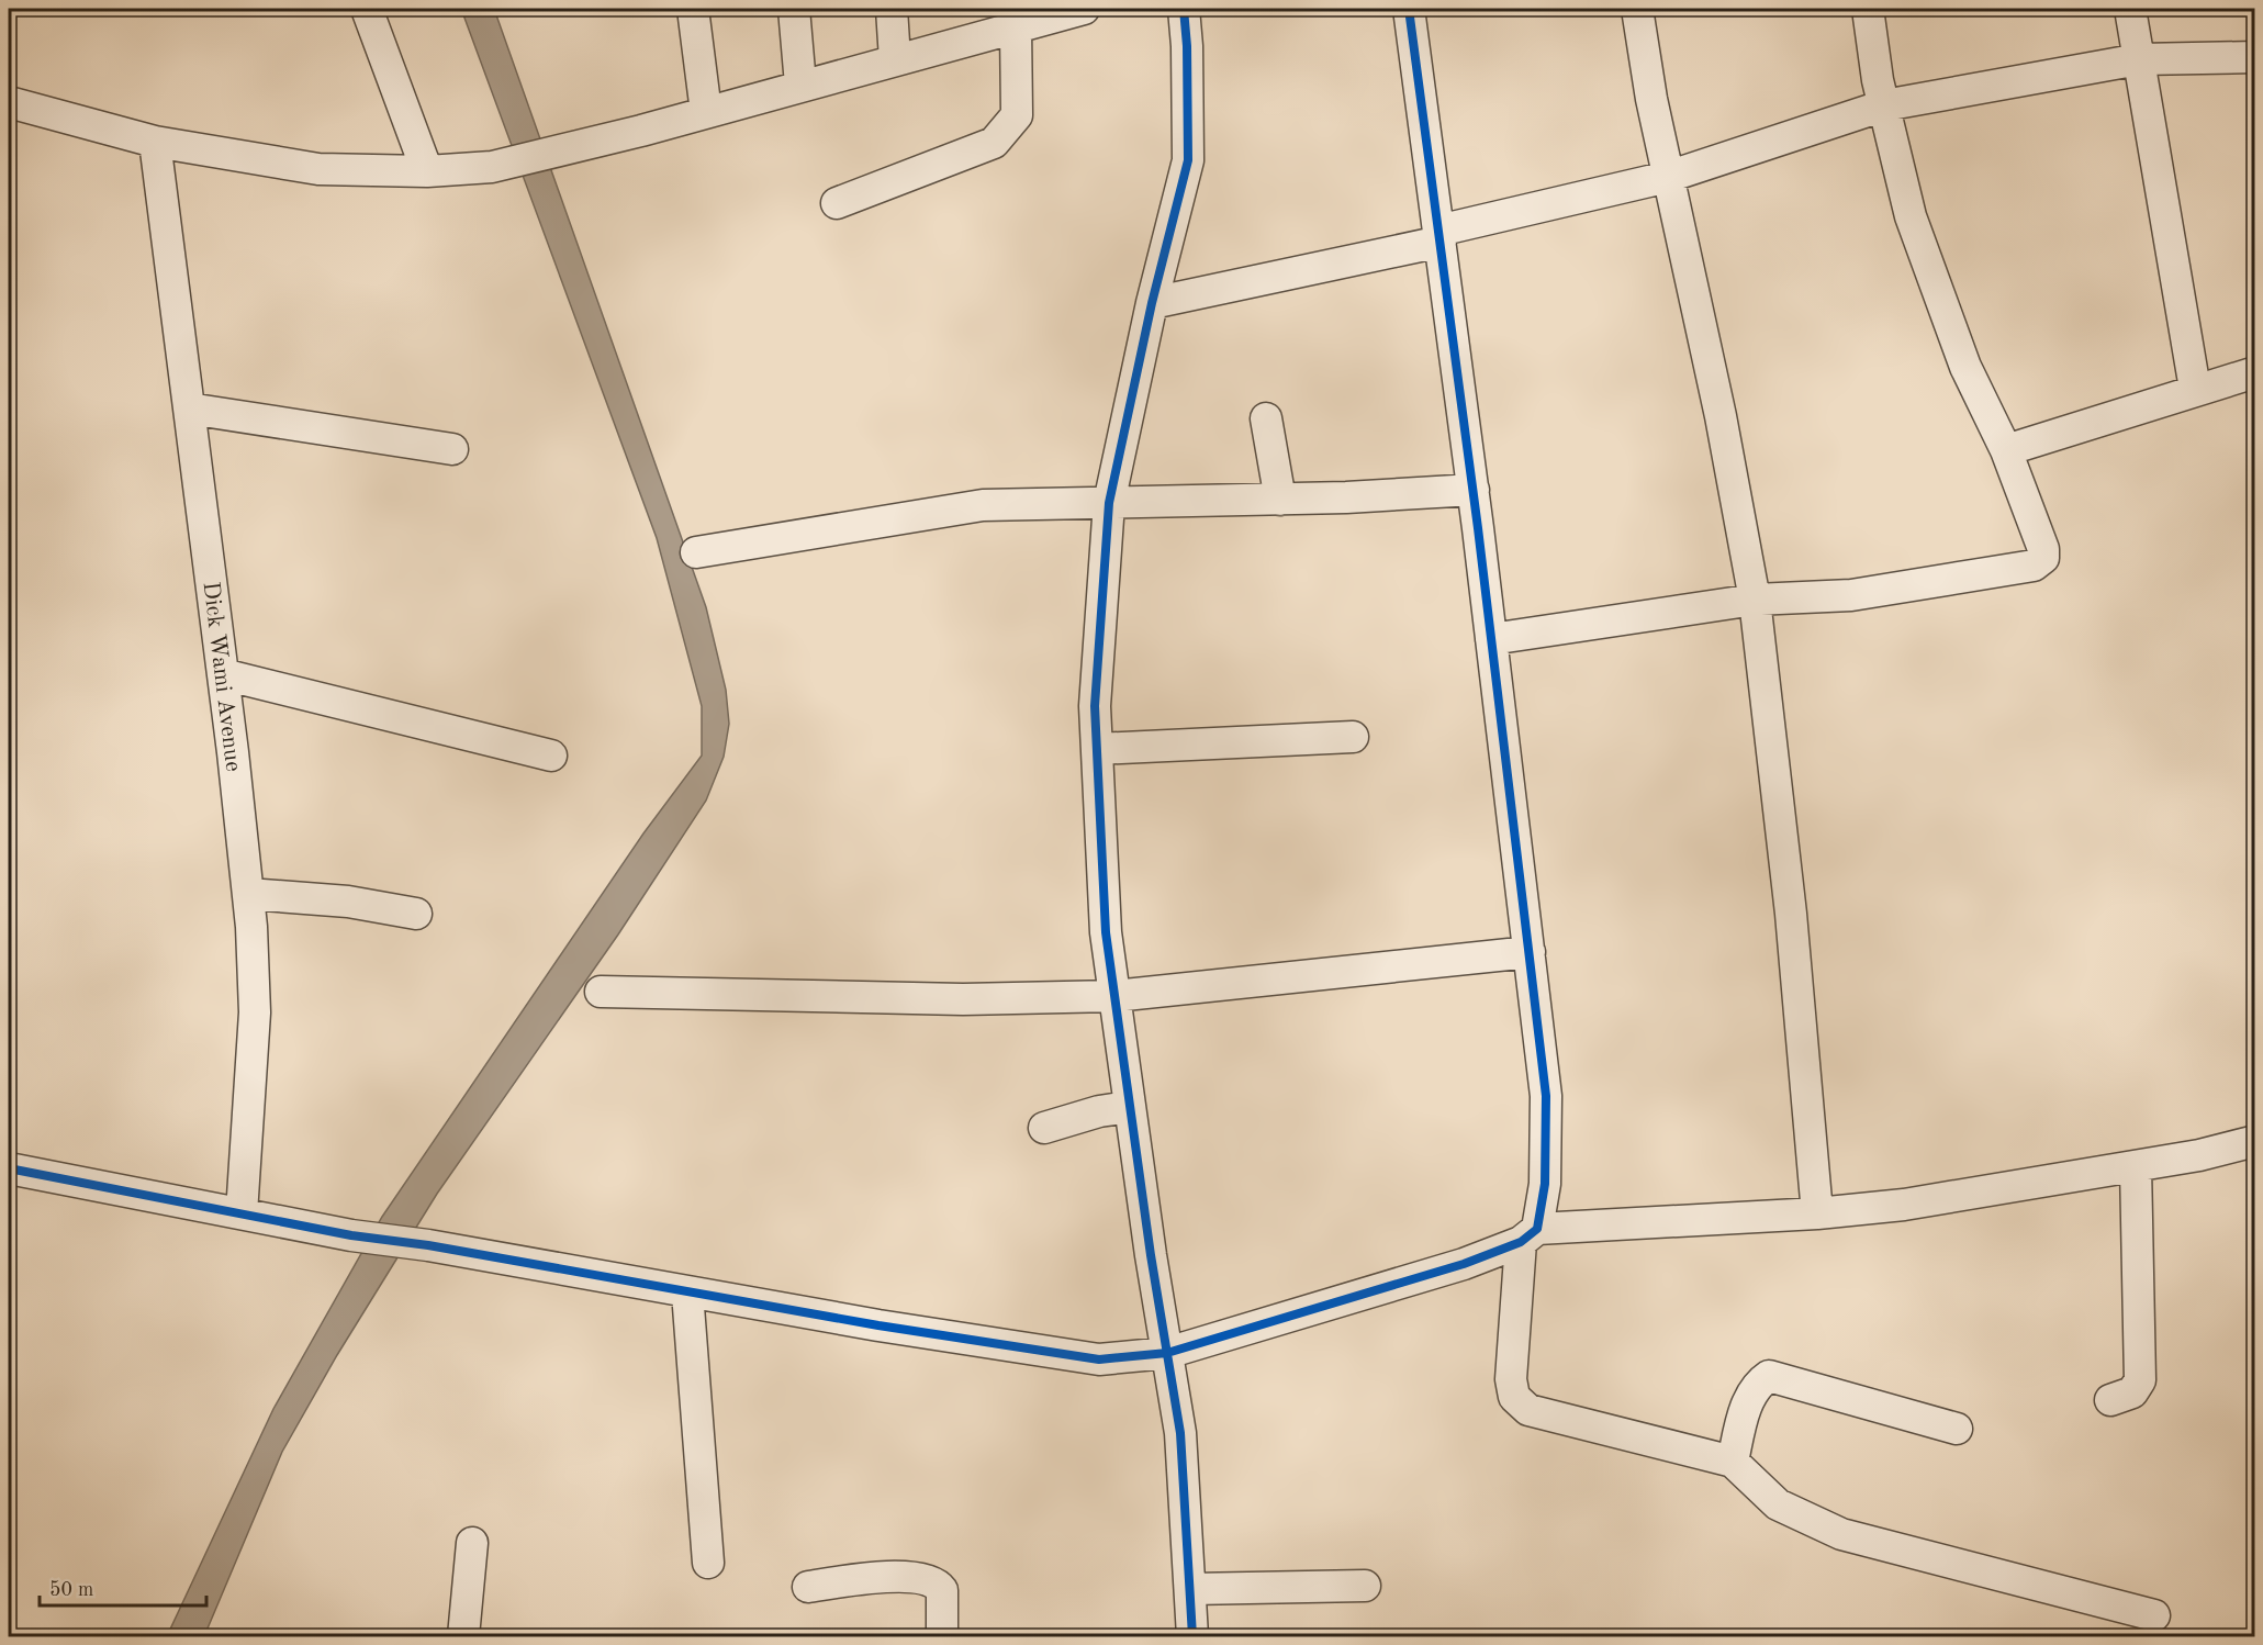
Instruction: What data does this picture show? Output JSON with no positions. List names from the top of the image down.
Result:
{
  "streets": {
    "street": ["Dick Wami Avenue"]
  },
  "scale_bar": "50 m"
}
